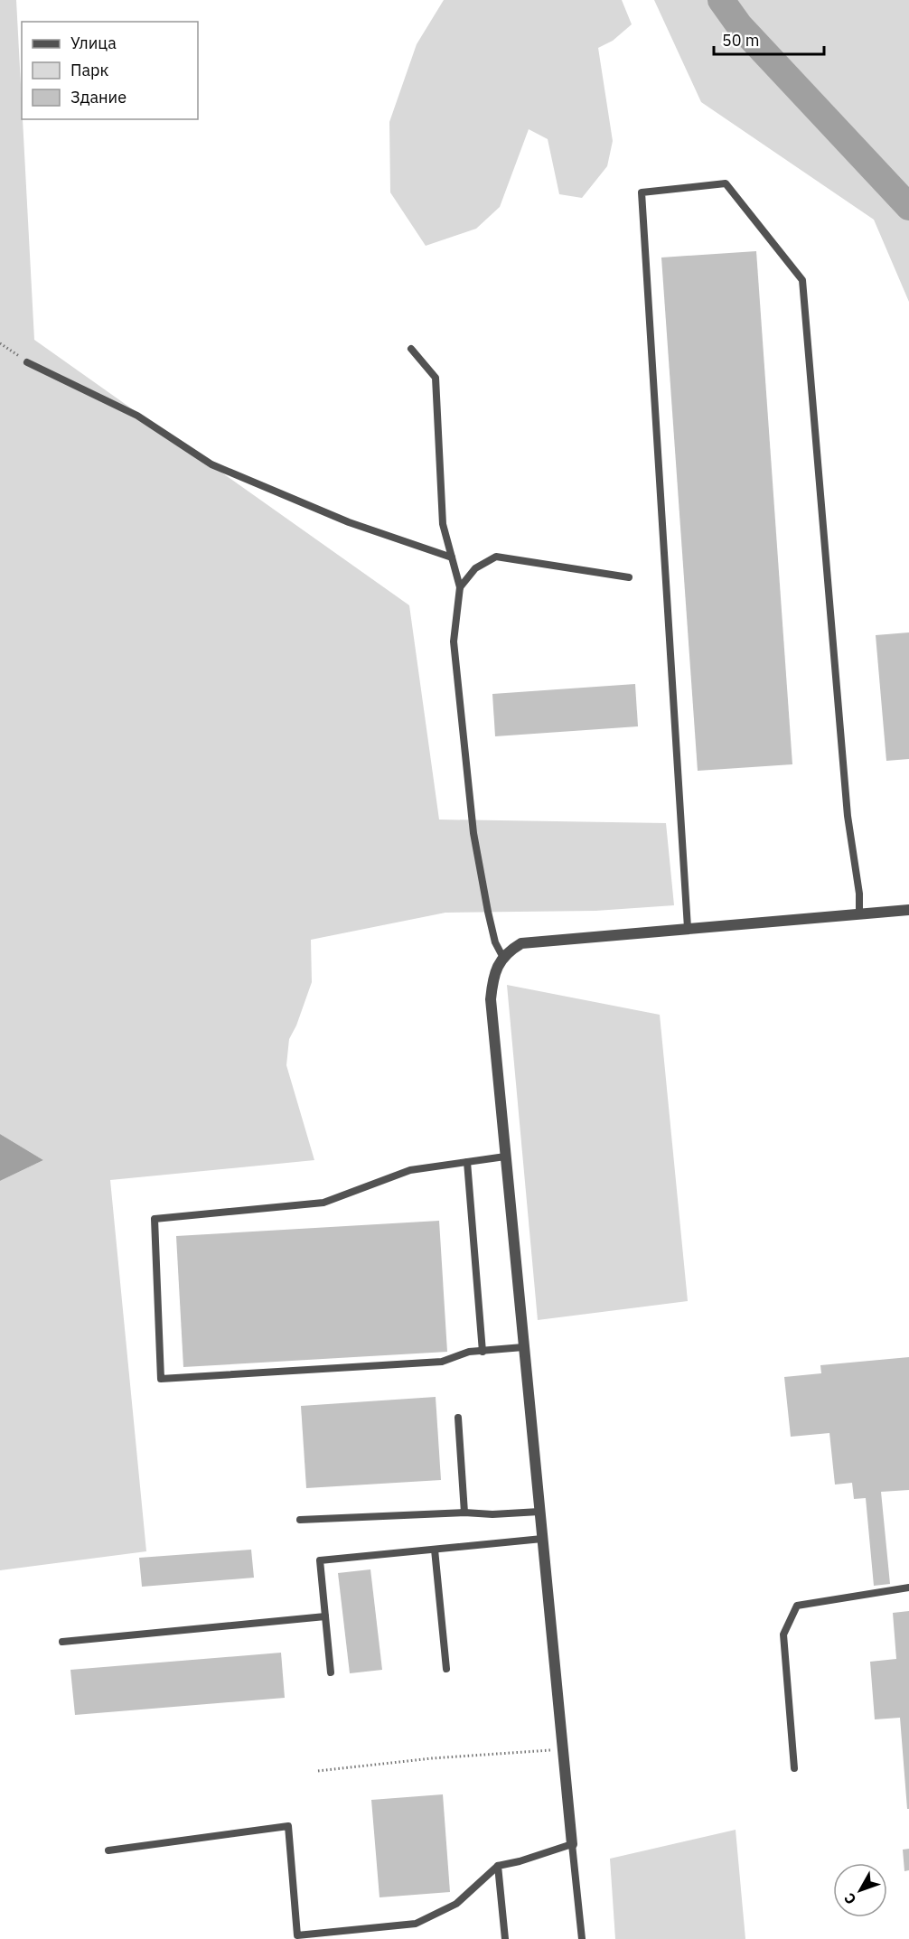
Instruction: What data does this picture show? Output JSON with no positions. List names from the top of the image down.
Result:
{
  "legend": ["Улица", "Парк", "Здание"],
  "scale_bar": "50 m",
  "north": "bottom left"
}
